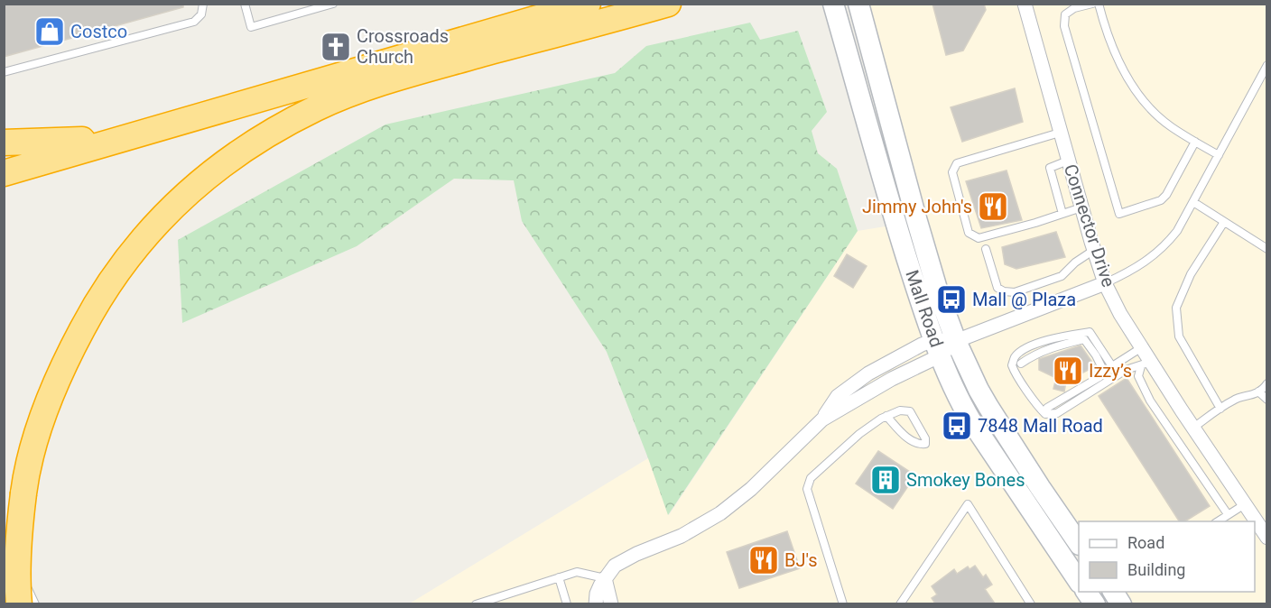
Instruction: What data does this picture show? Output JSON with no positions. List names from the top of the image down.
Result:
{
  "streets": {
    "main road": ["Mall Road"],
    "street": ["Connector Drive"]
  },
  "places": {
    "shop": ["Costco"],
    "church": ["Crossroads Church"],
    "restaurant": ["Jimmy John's", "Izzy’s", "BJ's"],
    "bus stop": ["Mall @ Plaza", "7848 Mall Road"],
    "building": ["Smokey Bones"]
  },
  "legend": ["Road", "Building"]
}
